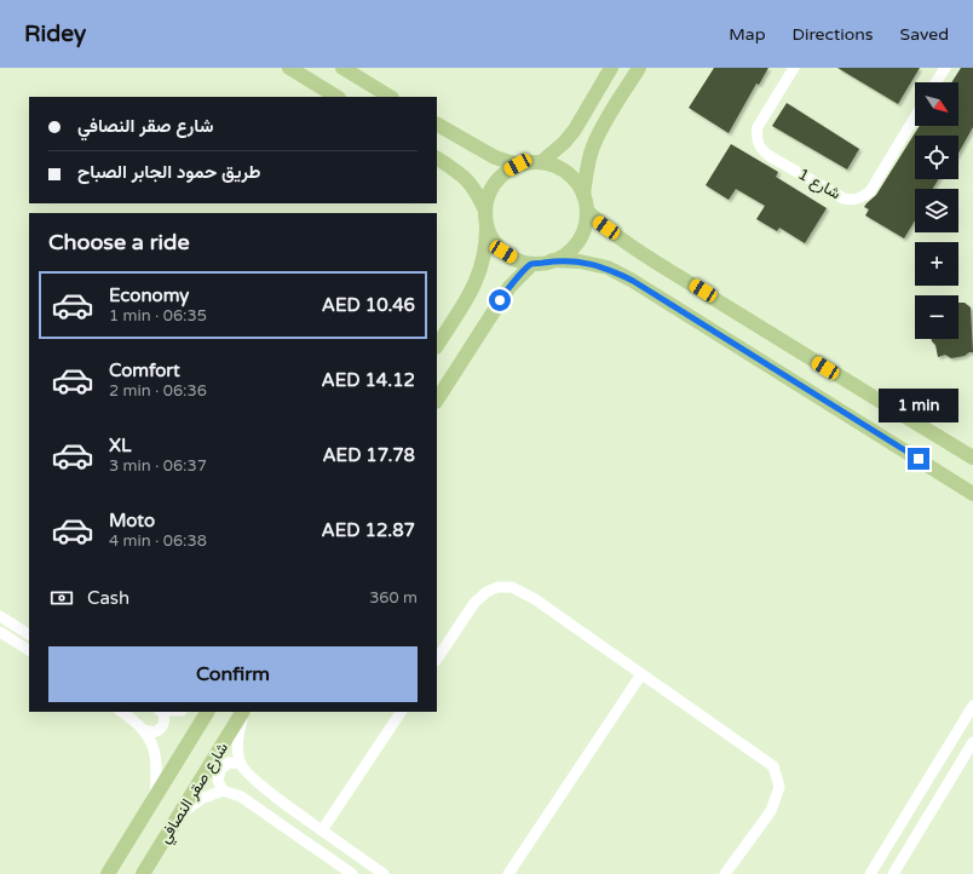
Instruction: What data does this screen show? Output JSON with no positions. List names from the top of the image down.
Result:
{
  "streets": {
    "main road": ["شارع صقر النصافي"],
    "street": ["شارع 1"]
  },
  "north": "bottom right",
  "page": {
    "header": "Ridey",
    "nav": ["Map", "Directions", "Saved"],
    "map_buttons": ["+", "−"],
    "banner": ["شارع صقر النصافي", "طريق حمود الجابر الصباح"],
    "heading": "Choose a ride",
    "list": [
      {
        "name": "Economy",
        "note": "1 min · 06:35",
        "value": "AED 10.46"
      },
      {
        "name": "Comfort",
        "note": "2 min · 06:36",
        "value": "AED 14.12"
      },
      {
        "name": "XL",
        "note": "3 min · 06:37",
        "value": "AED 17.78"
      },
      {
        "name": "Moto",
        "note": "4 min · 06:38",
        "value": "AED 12.87"
      }
    ],
    "bubble": "1 min",
    "pay": ["Cash", "360 m"],
    "buttons": "Confirm"
  }
}
